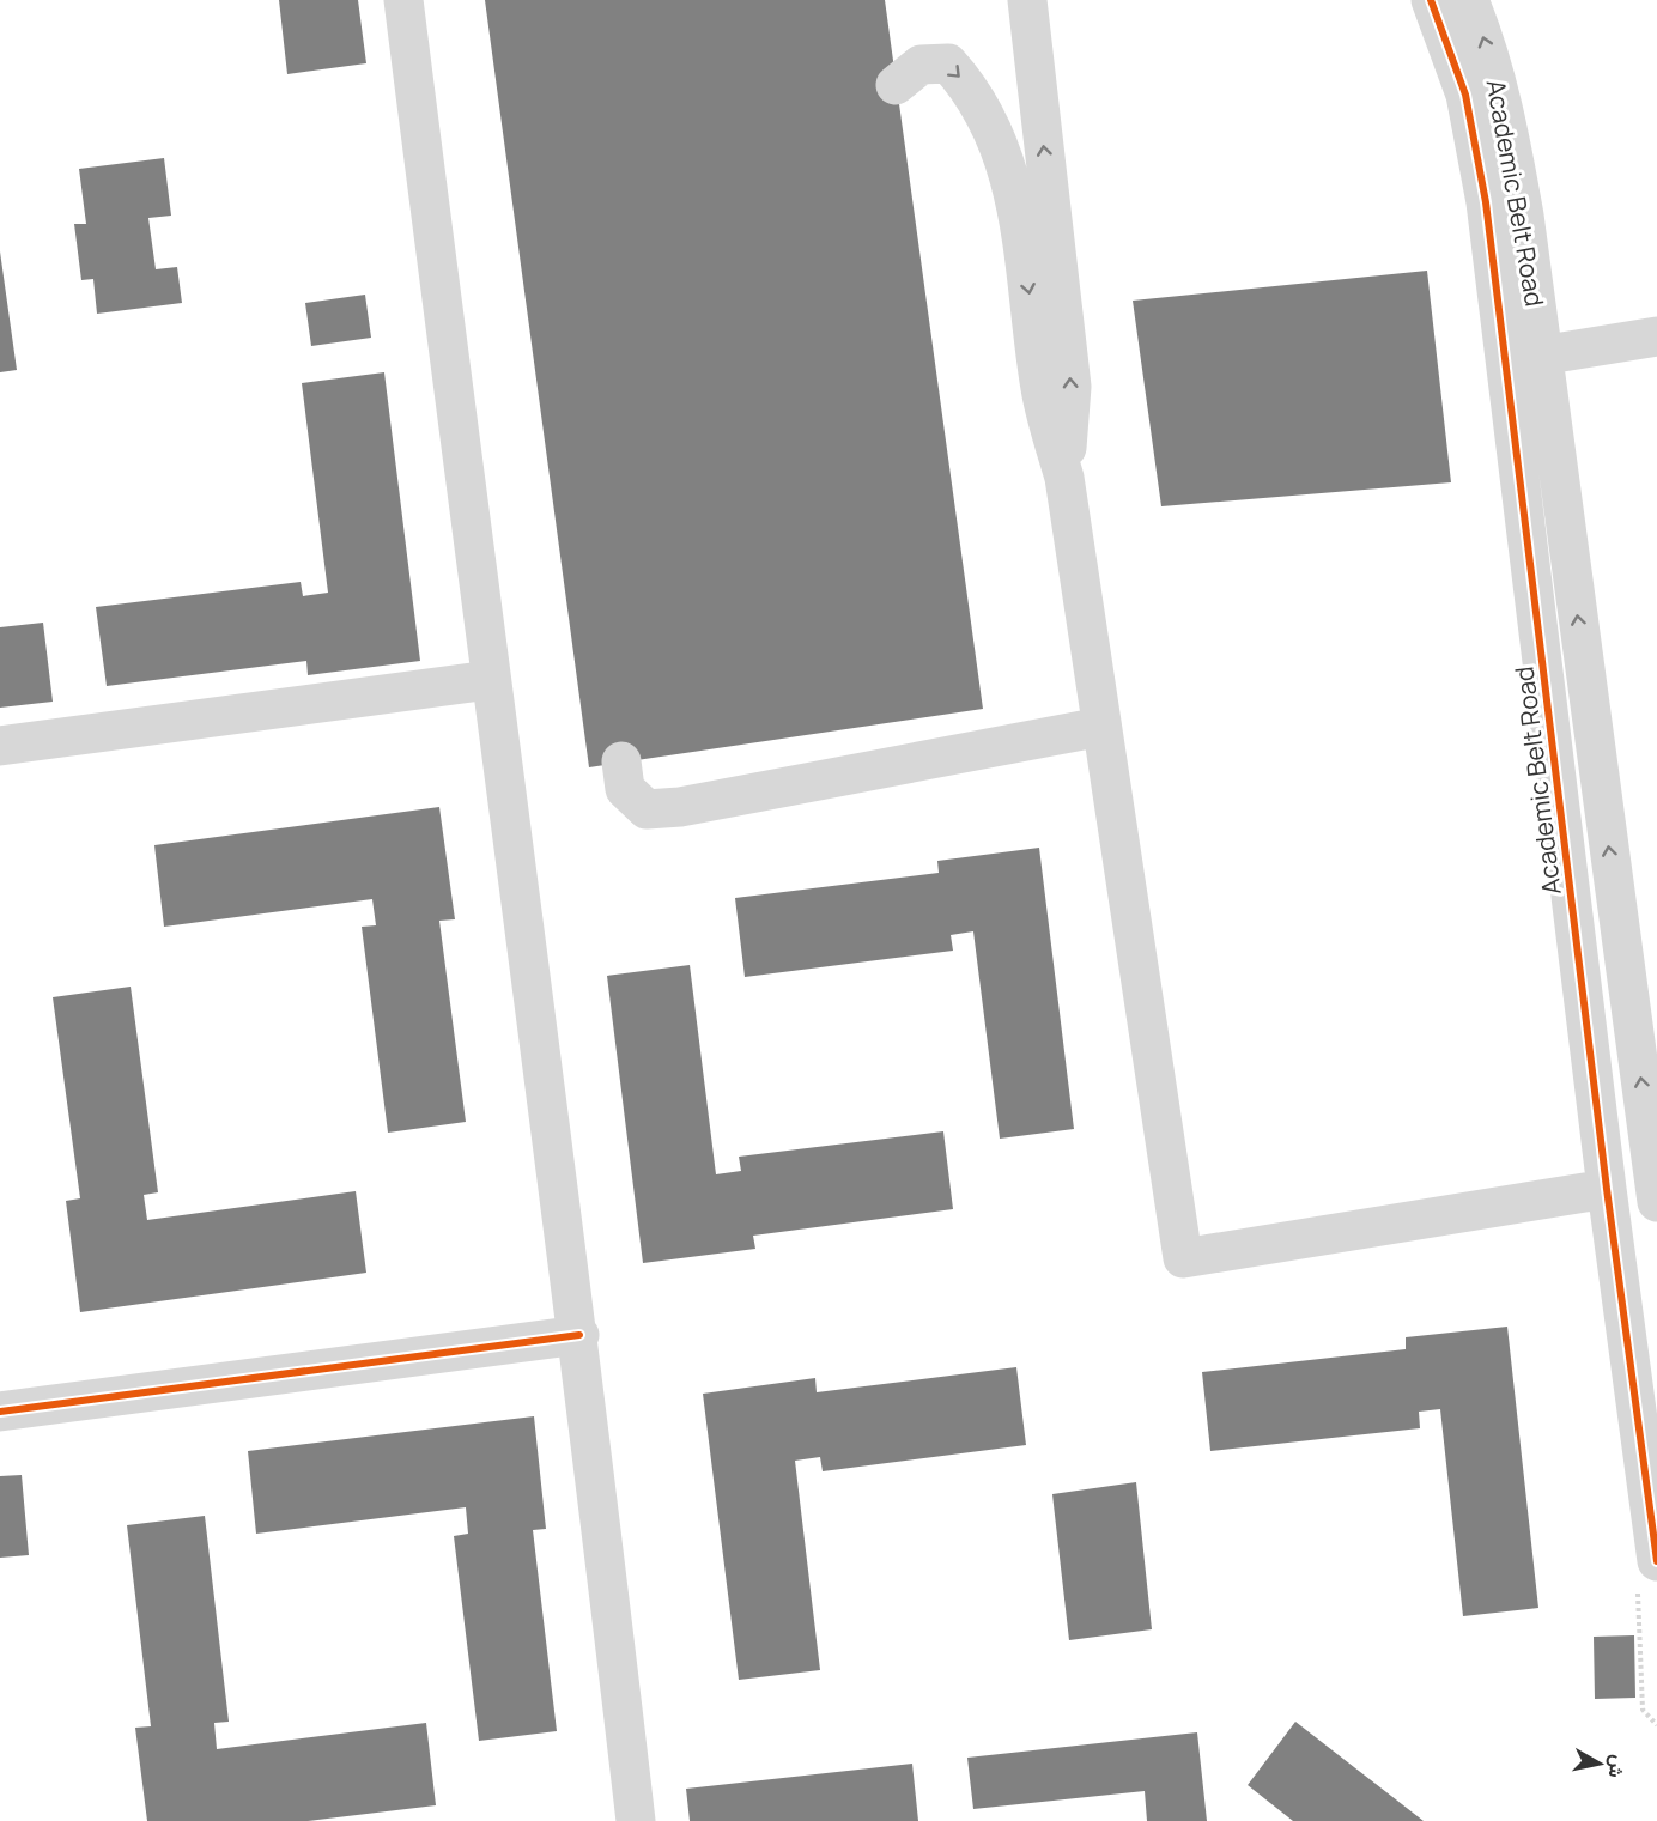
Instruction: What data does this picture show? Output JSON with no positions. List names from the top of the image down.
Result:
{
  "streets": {
    "street": ["Academic Belt Road"]
  },
  "north": "right"
}
